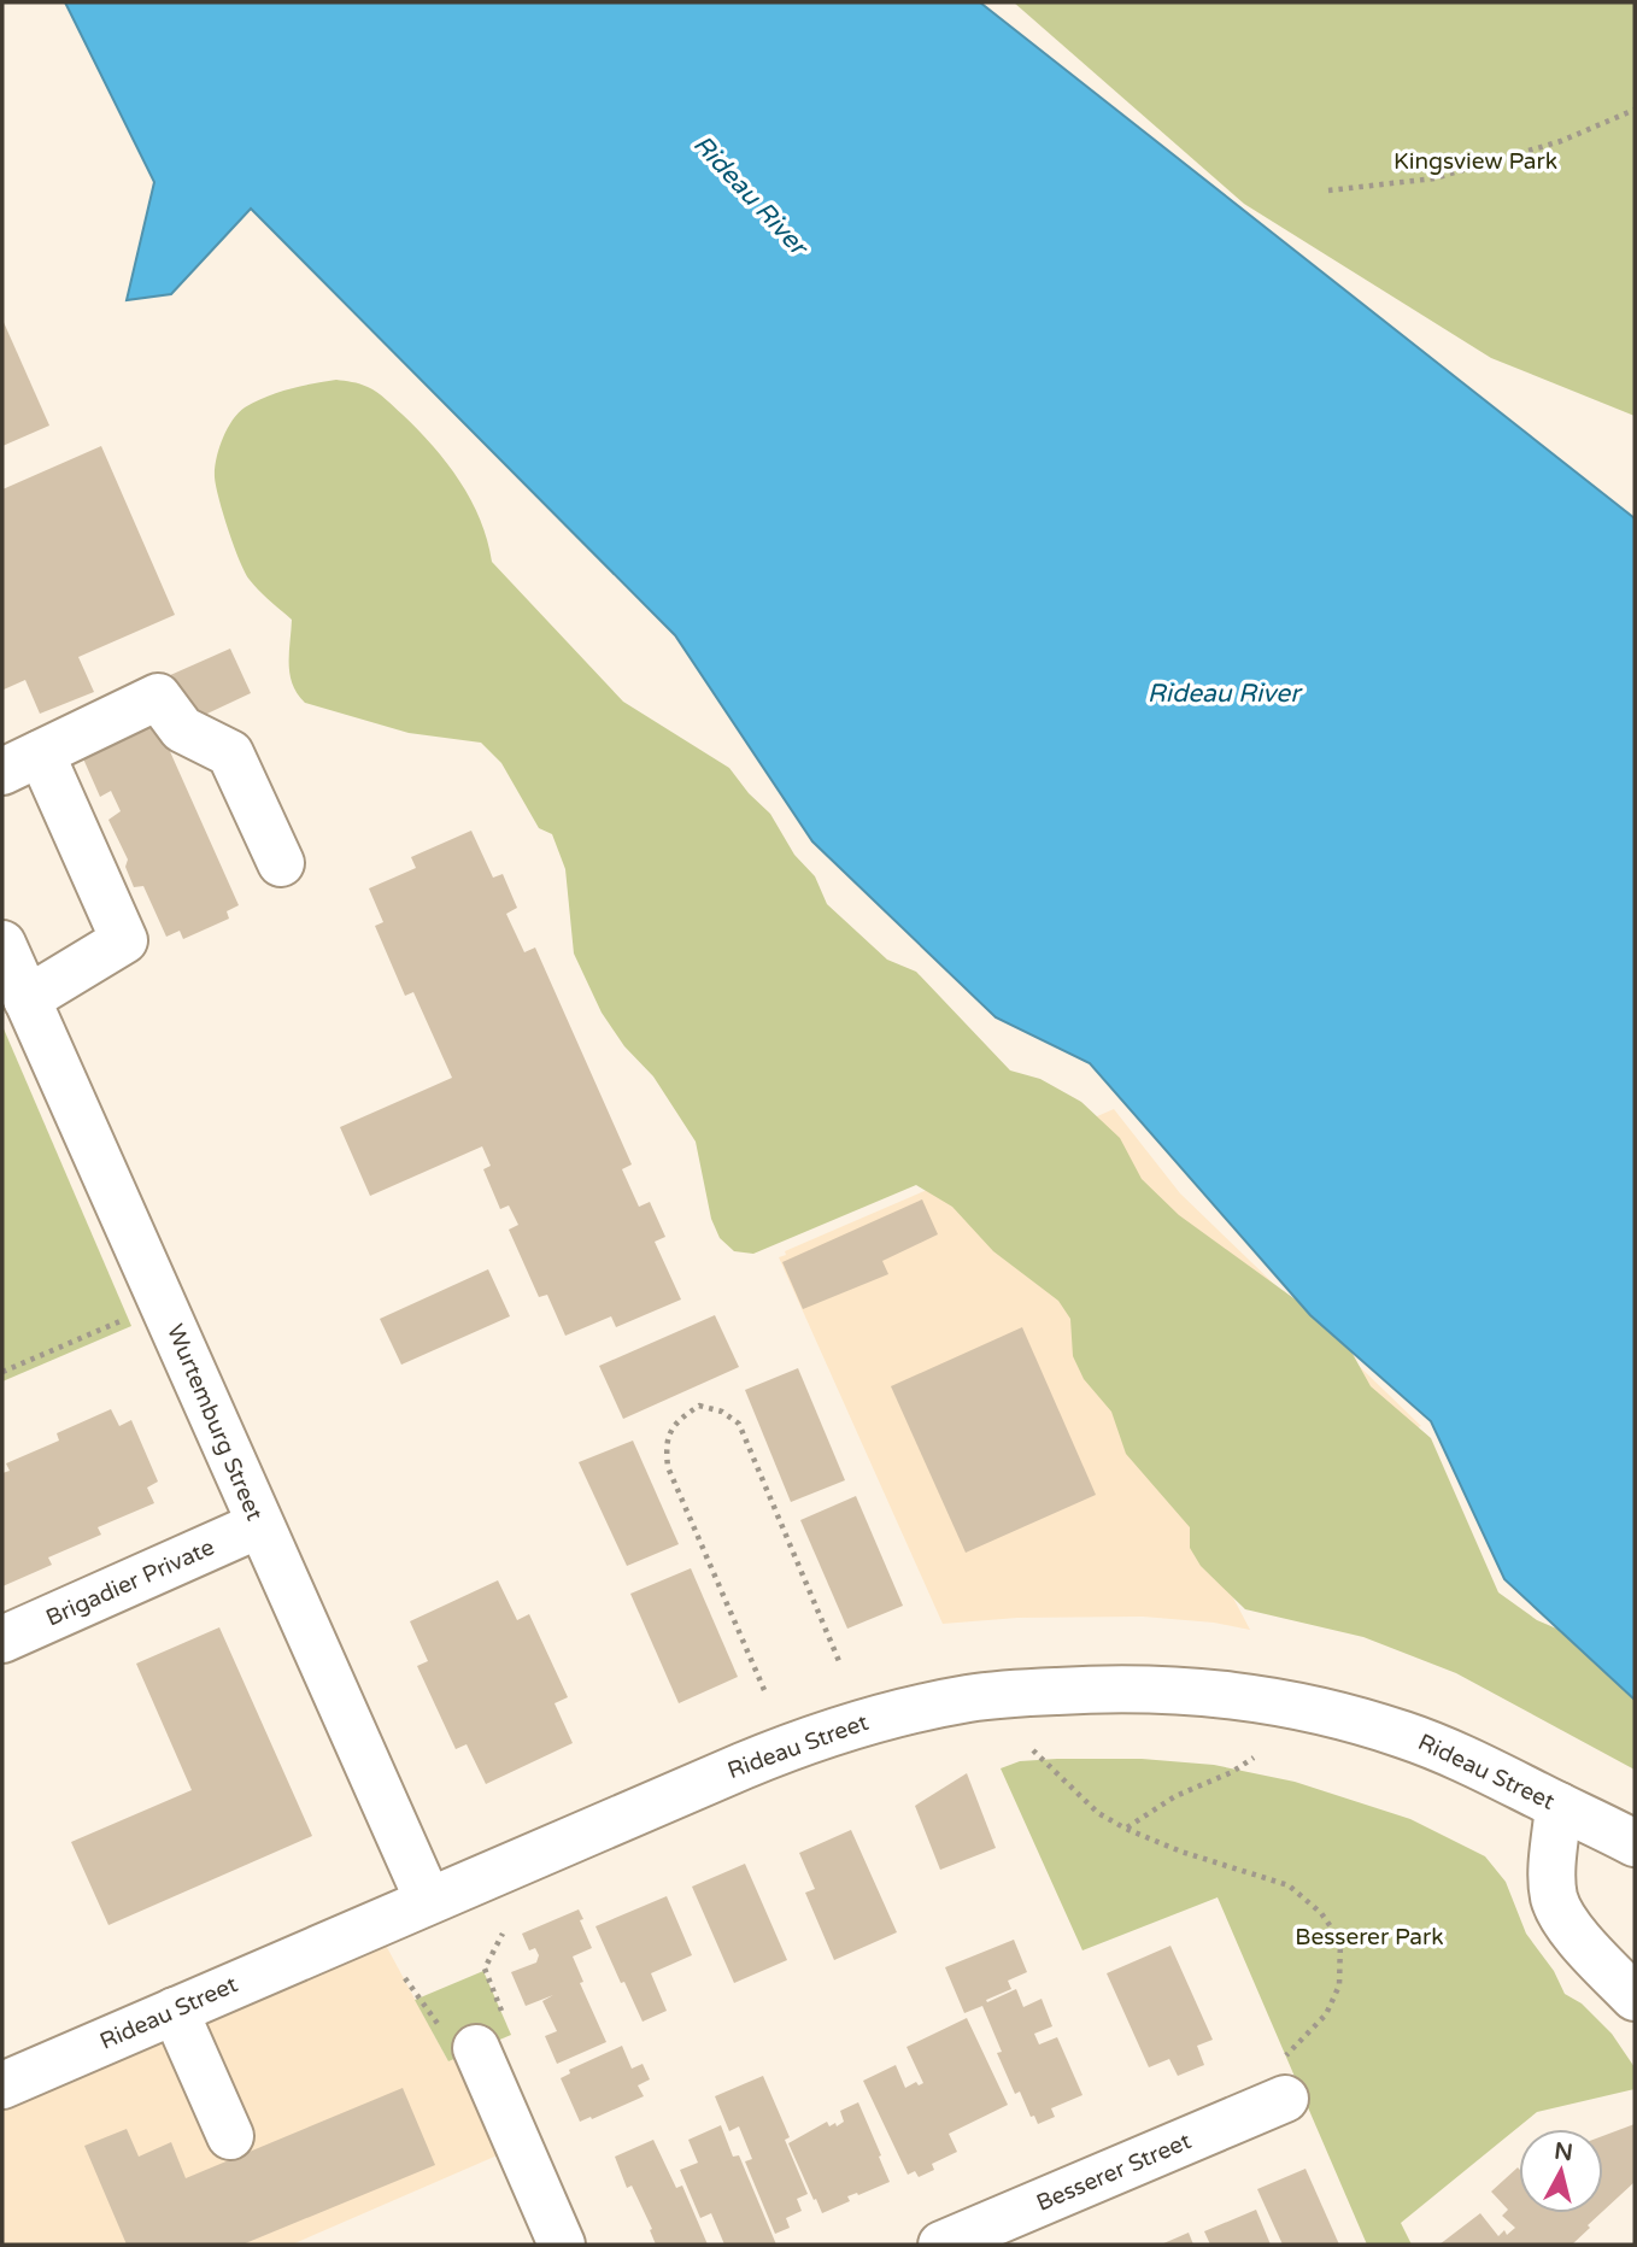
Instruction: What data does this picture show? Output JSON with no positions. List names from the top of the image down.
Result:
{
  "streets": {
    "street": [
      "Wurtemburg Street",
      "Brigadier Private",
      "Rideau Street",
      "Besserer Street"
    ]
  },
  "crossings": [
    ["Wurtemburg Street", "Brigadier Private"],
    ["Wurtemburg Street", "Rideau Street"]
  ],
  "water": ["Rideau River"],
  "parks": ["Kingsview Park", "Besserer Park"],
  "north": "top"
}
